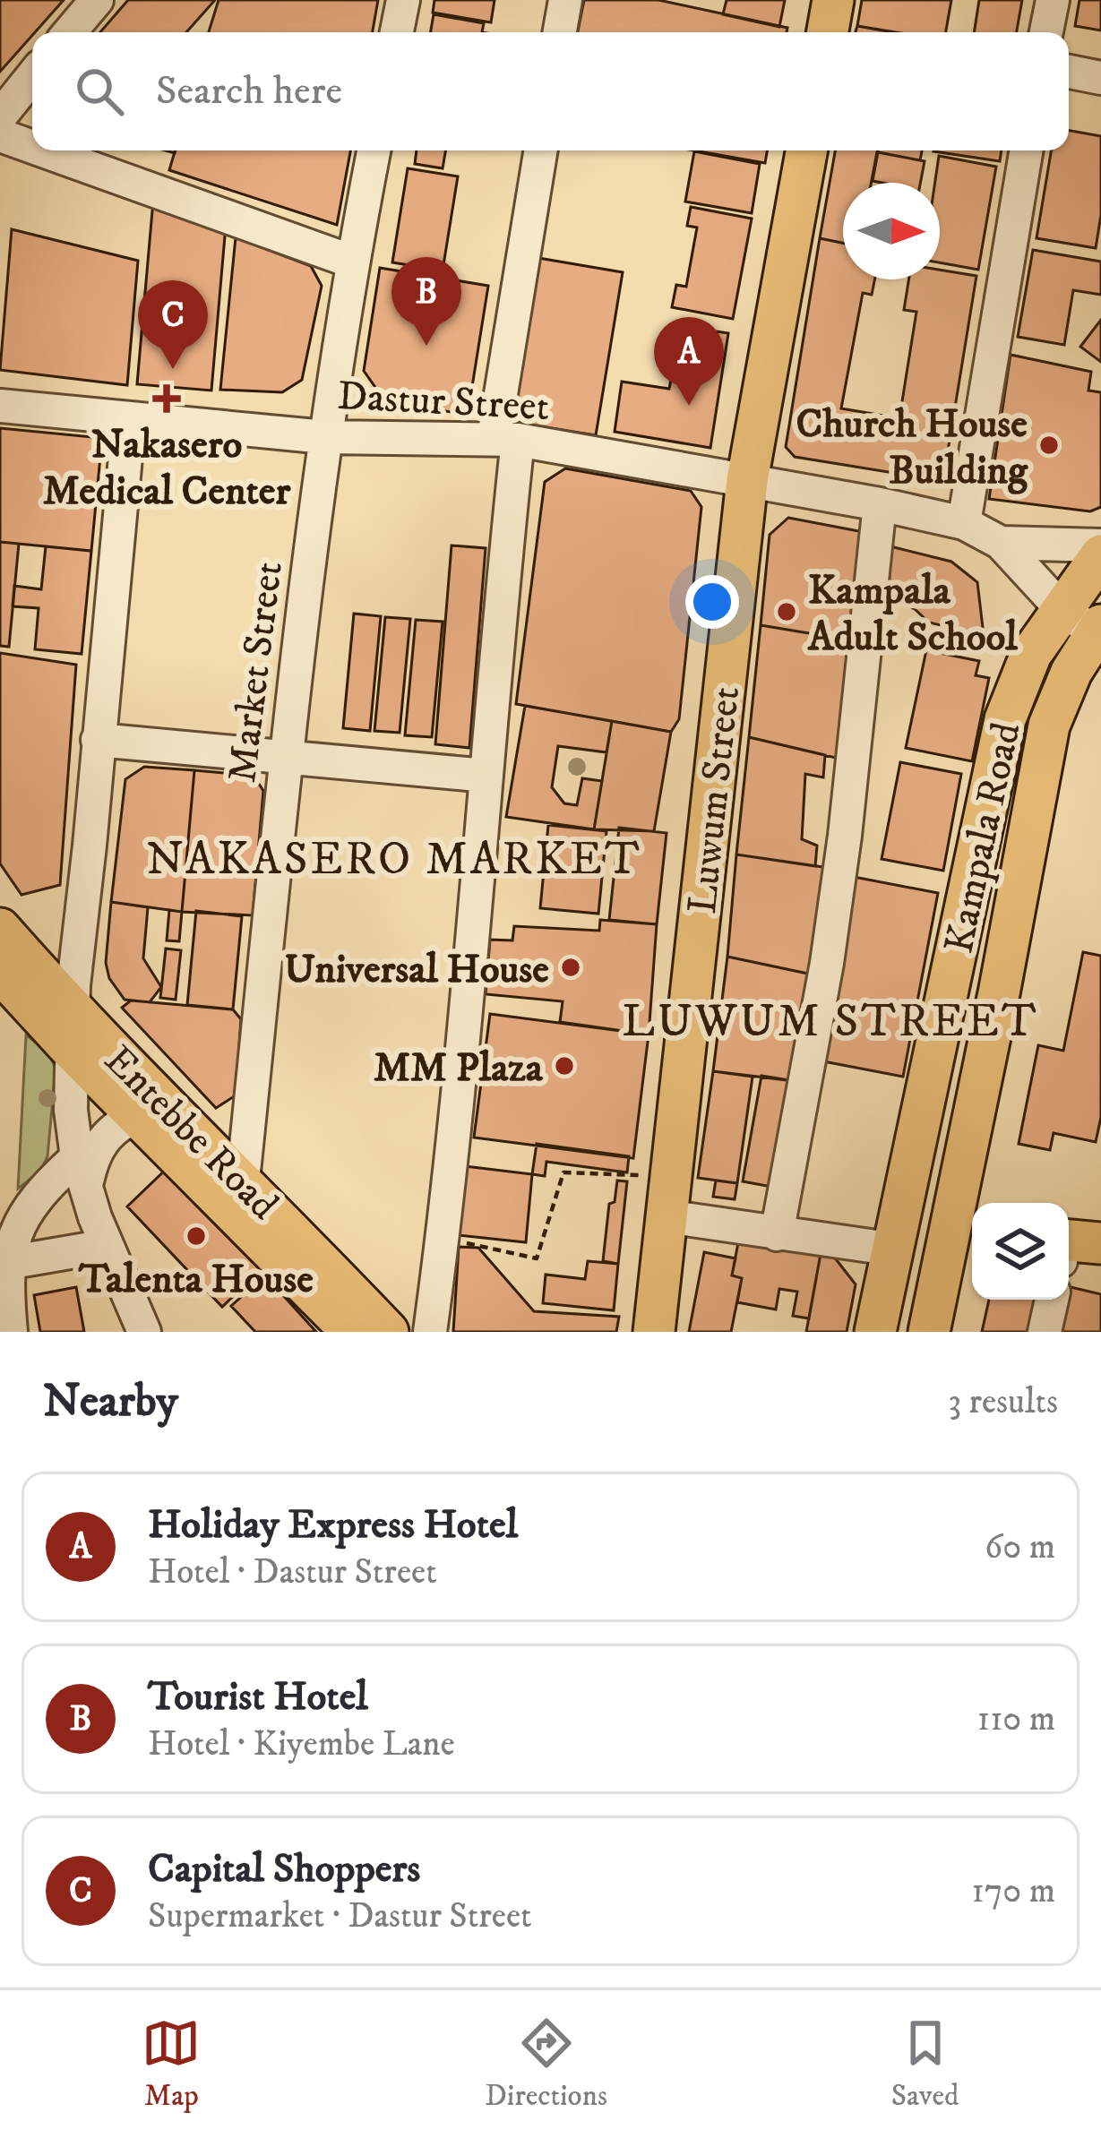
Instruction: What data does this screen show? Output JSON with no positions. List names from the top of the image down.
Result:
{
  "streets": {
    "main road": ["Luwum Street", "Kampala Road", "Entebbe Road"],
    "street": ["Dastur Street", "Market Street"]
  },
  "crossings": [
    ["Dastur Street", "Market Street"],
    ["Dastur Street", "Luwum Street"],
    ["Dastur Street", "Kampala Road"],
    ["Market Street", "Entebbe Road"]
  ],
  "districts": ["NAKASERO MARKET", "LUWUM STREET"],
  "places": {
    "health": ["Nakasero Medical Center"],
    "other": [
      "Church House Building",
      "Kampala Adult School",
      "Universal House",
      "MM Plaza",
      "Talenta House"
    ]
  },
  "north": "right",
  "page": {
    "search": "Search here",
    "pins": ["B", "C", "A"],
    "heading": ["Nearby", "3 results"],
    "list": [
      {
        "mark": "A",
        "name": "Holiday Express Hotel",
        "note": "Hotel · Dastur Street",
        "value": "60 m"
      },
      {
        "mark": "B",
        "name": "Tourist Hotel",
        "note": "Hotel · Kiyembe Lane",
        "value": "110 m"
      },
      {
        "mark": "C",
        "name": "Capital Shoppers",
        "note": "Supermarket · Dastur Street",
        "value": "170 m"
      }
    ],
    "nav": ["Map", "Directions", "Saved"]
  }
}
